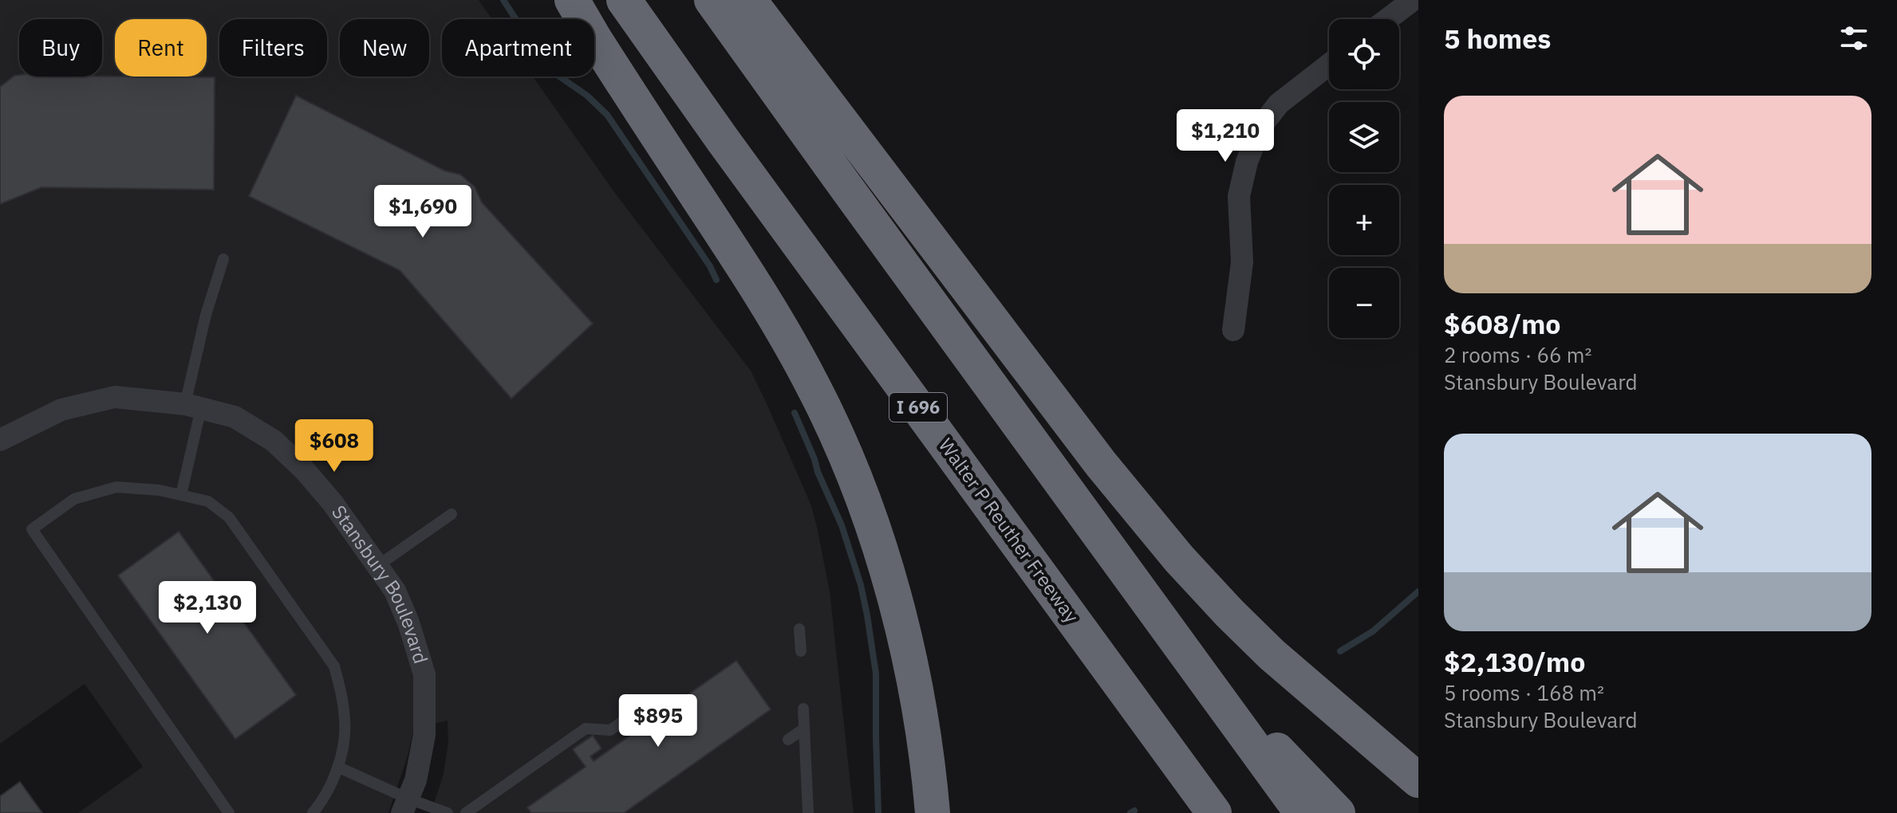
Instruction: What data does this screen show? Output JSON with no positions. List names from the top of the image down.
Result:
{
  "streets": {
    "highway": ["I 696", "Walter P Reuther Freeway"],
    "street": ["Stansbury Boulevard"]
  },
  "page": {
    "heading": "5 homes",
    "map_buttons": ["+", "−"],
    "chip": [
      "Buy",
      "Rent",
      "Filters",
      "New",
      "Apartment"
    ],
    "list": [
      {
        "name": "$608/mo",
        "note": "2 rooms · 66 m² · Stansbury Boulevard"
      },
      {
        "name": "$2,130/mo",
        "note": "5 rooms · 168 m² · Stansbury Boulevard"
      }
    ],
    "price": [
      "$1,210",
      "$1,690",
      "$608",
      "$2,130",
      "$895"
    ]
  }
}
